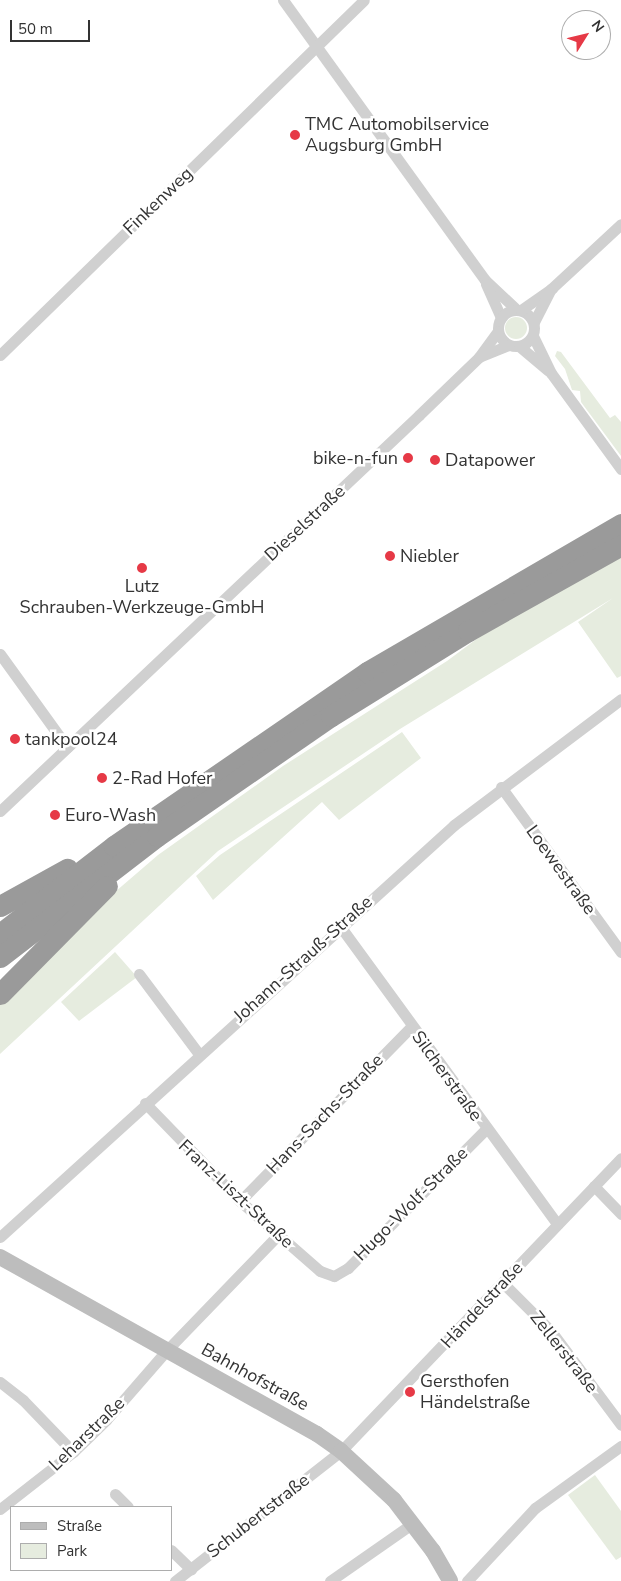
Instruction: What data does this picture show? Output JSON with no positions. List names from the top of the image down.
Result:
{
  "streets": {
    "main road": ["Bahnhofstraße"],
    "street": [
      "Finkenweg",
      "Dieselstraße",
      "Loewestraße",
      "Johann-Strauß-Straße",
      "Silcherstraße",
      "Hans-Sachs-Straße",
      "Franz-Liszt-Straße",
      "Hugo-Wolf-Straße",
      "Händelstraße",
      "Zellerstraße",
      "Leharstraße",
      "Schubertstraße"
    ]
  },
  "crossings": [
    ["Loewestraße", "Johann-Strauß-Straße"],
    ["Johann-Strauß-Straße", "Silcherstraße"],
    ["Johann-Strauß-Straße", "Franz-Liszt-Straße"],
    ["Silcherstraße", "Hans-Sachs-Straße"],
    ["Silcherstraße", "Hugo-Wolf-Straße"],
    ["Silcherstraße", "Händelstraße"],
    ["Hans-Sachs-Straße", "Franz-Liszt-Straße"],
    ["Franz-Liszt-Straße", "Hugo-Wolf-Straße"],
    ["Franz-Liszt-Straße", "Leharstraße"],
    ["Händelstraße", "Zellerstraße"],
    ["Händelstraße", "Bahnhofstraße"],
    ["Händelstraße", "Schubertstraße"],
    ["Bahnhofstraße", "Leharstraße"],
    ["Bahnhofstraße", "Schubertstraße"]
  ],
  "places": [
    "TMC Automobilservice Augsburg GmbH",
    "bike-n-fun",
    "Datapower",
    "Niebler",
    "Lutz Schrauben-Werkzeuge-GmbH",
    "tankpool24",
    "2-Rad Hofer",
    "Euro-Wash",
    "Gersthofen Händelstraße"
  ],
  "legend": ["Straße", "Park"],
  "scale_bar": "50 m",
  "north": "top right"
}
